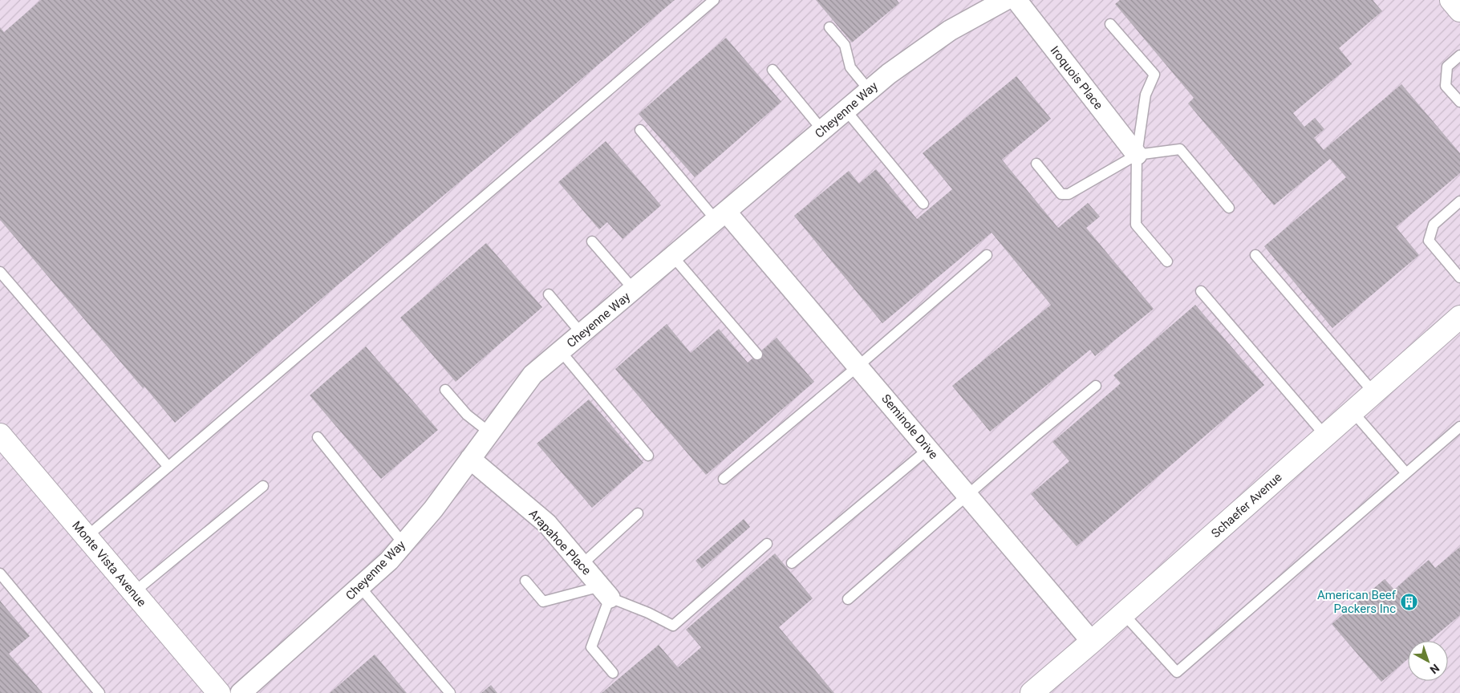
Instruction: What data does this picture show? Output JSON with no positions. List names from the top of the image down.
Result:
{
  "streets": {
    "street": [
      "Iroquois Place",
      "Cheyenne Way",
      "Seminole Drive",
      "Schaefer Avenue",
      "Arapahoe Place",
      "Monte Vista Avenue"
    ]
  },
  "crossings": [
    ["Cheyenne Way", "Seminole Drive"],
    ["Cheyenne Way", "Arapahoe Place"],
    ["Seminole Drive", "Schaefer Avenue"]
  ],
  "places": {
    "building": ["American Beef Packers Inc"]
  },
  "north": "bottom right"
}
